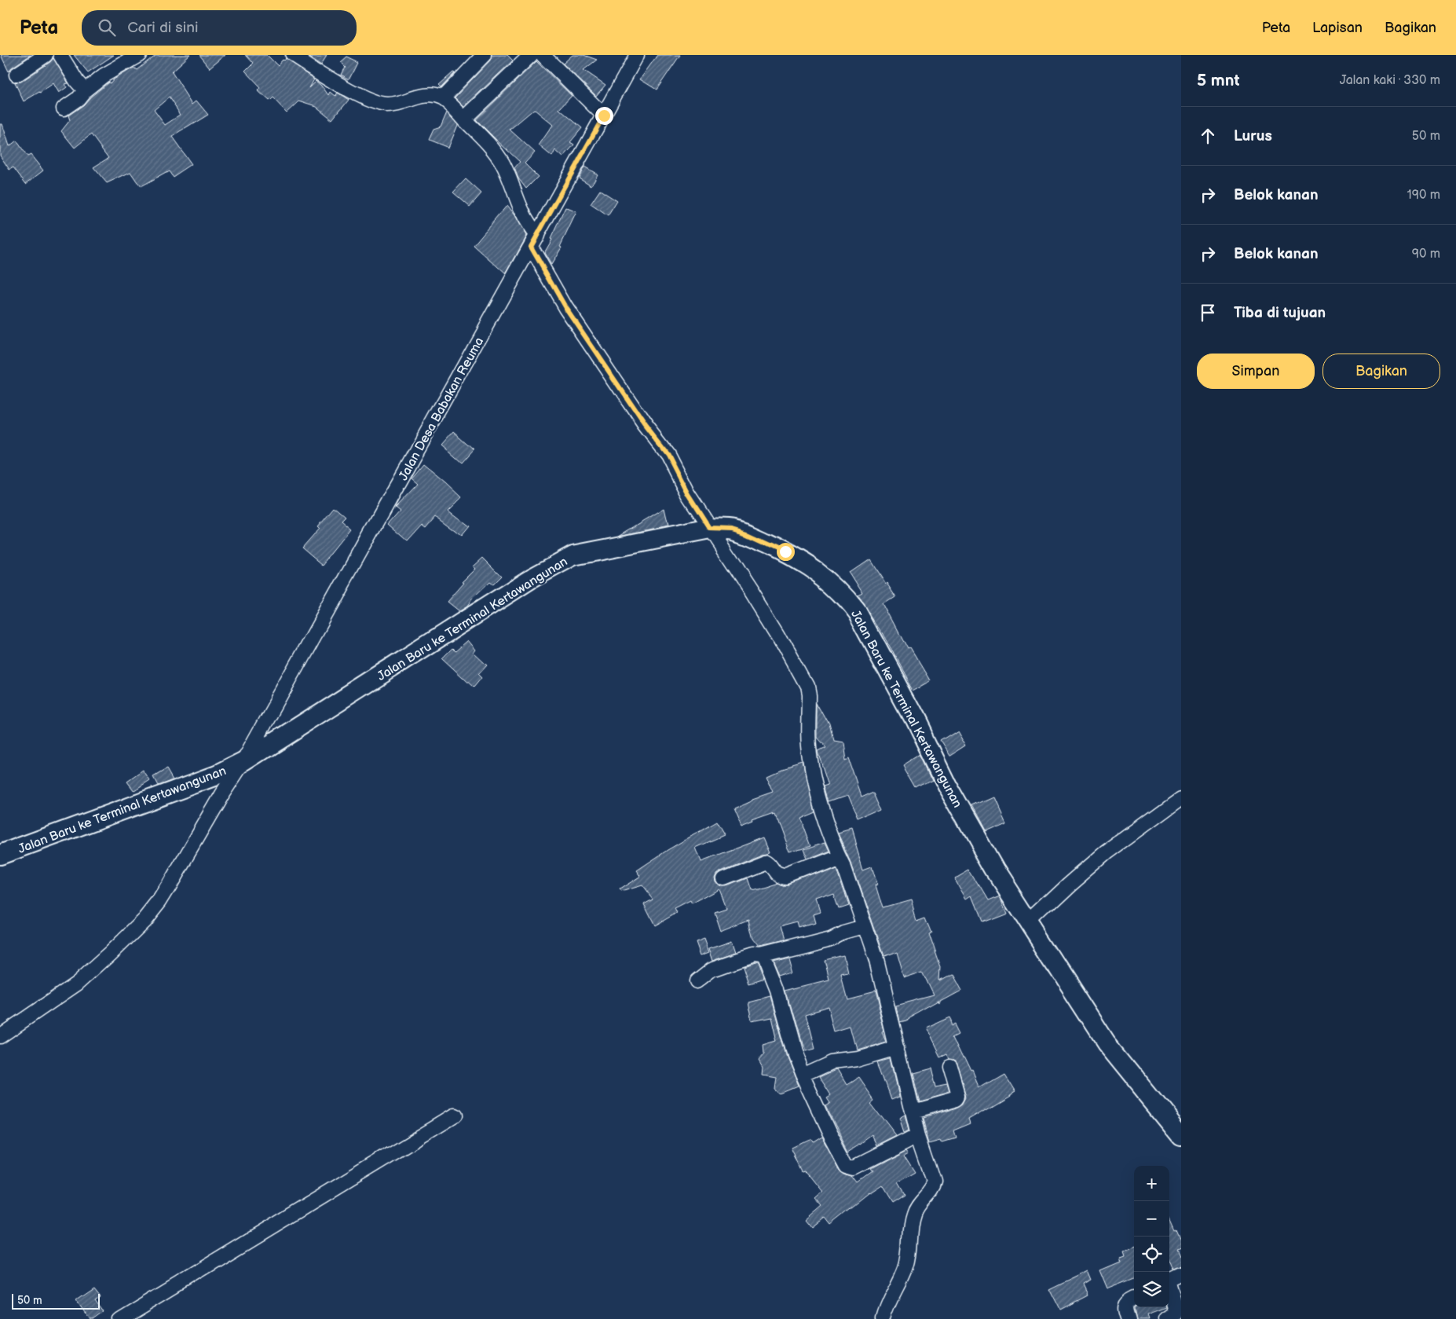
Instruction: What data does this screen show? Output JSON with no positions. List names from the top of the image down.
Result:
{
  "streets": {
    "main road": ["Jalan Baru ke Terminal Kertawangunan"],
    "street": ["Jalan Desa Babakan Reuma"]
  },
  "crossings": [
    ["Jalan Desa Babakan Reuma", "Jalan Baru ke Terminal Kertawangunan"]
  ],
  "scale_bar": "50 m",
  "page": {
    "header": "Peta",
    "search": "Cari di sini",
    "nav": ["Peta", "Lapisan", "Bagikan"],
    "heading": ["5 mnt", "Jalan kaki · 330 m"],
    "list": [
      ["Lurus", "50 m"],
      ["Belok kanan", "190 m"],
      ["Belok kanan", "90 m"],
      "Tiba di tujuan"
    ],
    "buttons": ["Simpan", "Bagikan"],
    "map_buttons": ["+", "−"],
    "scale": "50 m"
  }
}
